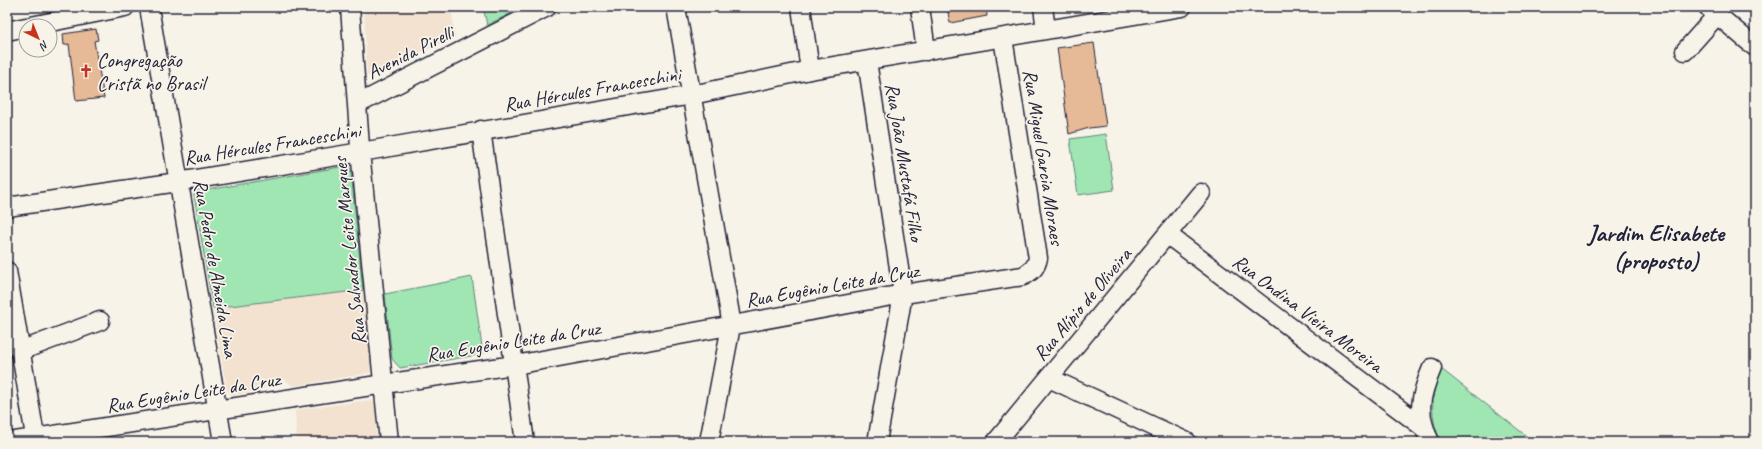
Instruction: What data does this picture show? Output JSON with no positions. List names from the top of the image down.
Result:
{
  "streets": {
    "street": [
      "Avenida Pirelli",
      "Rua Hércules Franceschini",
      "Rua Miguel Garcia Moraes",
      "Rua João Mustafá Filho",
      "Rua Salvador Leite Marques",
      "Rua Pedro de Almeida Lima",
      "Rua Eugênio Leite da Cruz",
      "Rua Alípio de Oliveira",
      "Rua Ondina Vieira Moreira"
    ]
  },
  "crossings": [
    ["Avenida Pirelli", "Rua Salvador Leite Marques"],
    ["Rua Hércules Franceschini", "Rua Miguel Garcia Moraes"],
    ["Rua Hércules Franceschini", "Rua João Mustafá Filho"],
    ["Rua Hércules Franceschini", "Rua Salvador Leite Marques"],
    ["Rua Hércules Franceschini", "Rua Pedro de Almeida Lima"],
    ["Rua Miguel Garcia Moraes", "Rua Eugênio Leite da Cruz"],
    ["Rua João Mustafá Filho", "Rua Eugênio Leite da Cruz"],
    ["Rua Salvador Leite Marques", "Rua Eugênio Leite da Cruz"],
    ["Rua Pedro de Almeida Lima", "Rua Eugênio Leite da Cruz"],
    ["Rua Alípio de Oliveira", "Rua Ondina Vieira Moreira"]
  ],
  "districts": ["Jardim Elisabete (proposto)"],
  "places": {
    "church": ["Congregação Cristã no Brasil"]
  },
  "north": "bottom right"
}
